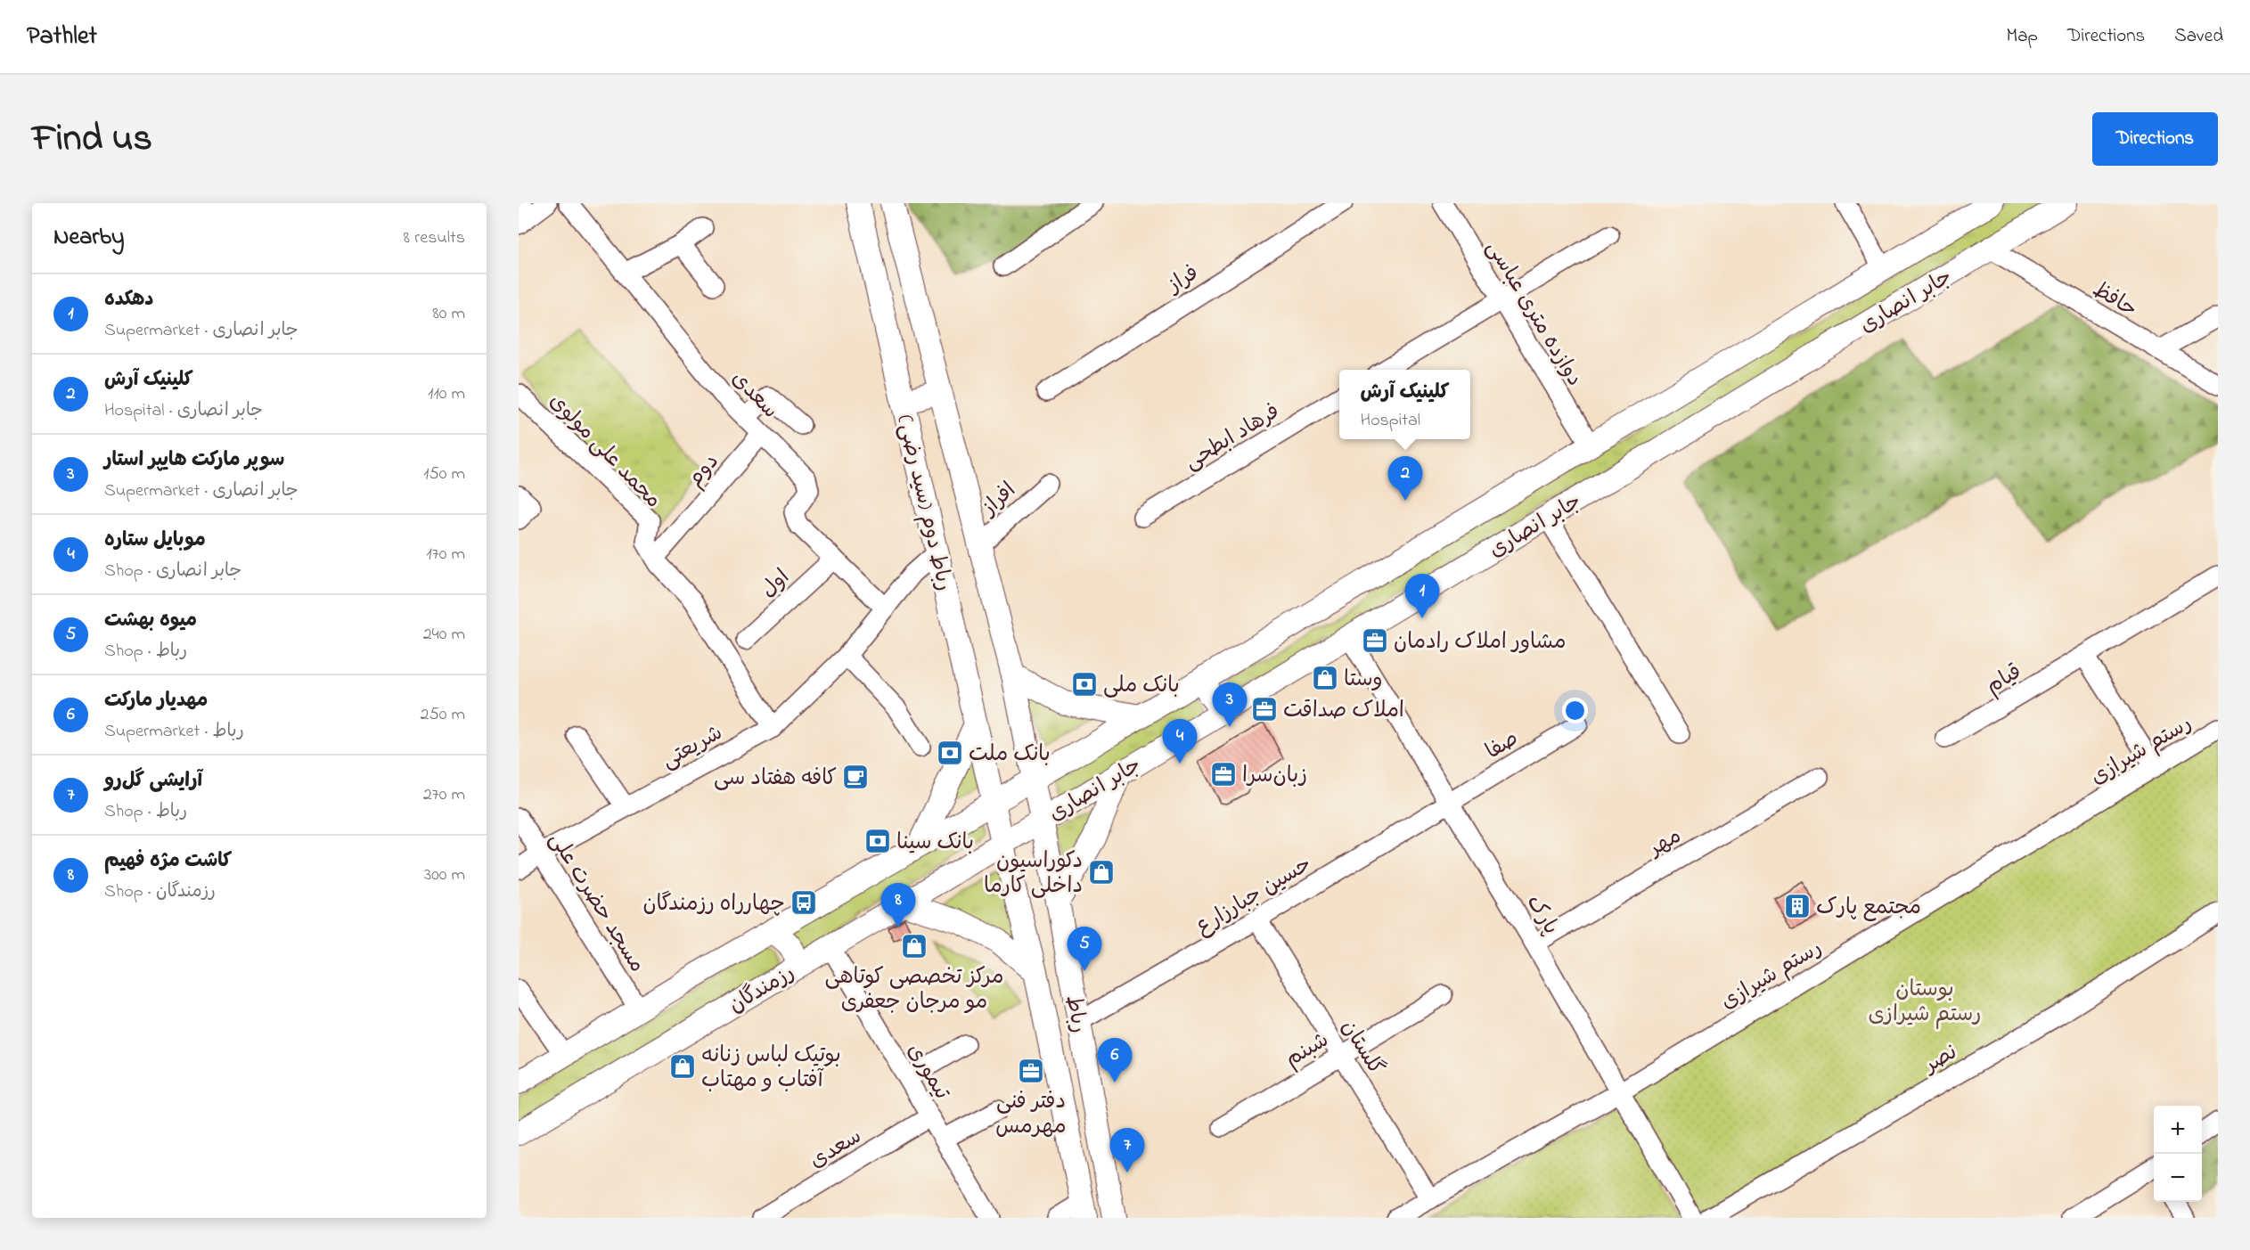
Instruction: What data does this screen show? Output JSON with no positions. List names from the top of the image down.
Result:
{
  "streets": {
    "main road": [
      "جابر انصاری",
      "رباط دوم (سید رضی)",
      "رزمندگان",
      "رباط"
    ],
    "street": [
      "فراز",
      "حافظ",
      "دوازده متری عباسی",
      "سعدی",
      "فرهاد ابطحی",
      "محمد علی مولوی",
      "دوم",
      "افراز",
      "اول",
      "قیام",
      "صفا",
      "شریعتی",
      "رستم شیرازی",
      "مهر",
      "حسین جبارزارع",
      "مسجد حضرت علی",
      "پارک",
      "گلستان",
      "شبنم",
      "نصر",
      "تیموری"
    ]
  },
  "crossings": [
    ["حافظ", "جابر انصاری"],
    ["جابر انصاری", "دوازده متری عباسی"],
    ["جابر انصاری", "رباط دوم (سید رضی)"],
    ["جابر انصاری", "پارک"],
    ["جابر انصاری", "رزمندگان"],
    ["جابر انصاری", "رباط"],
    ["سعدی", "دوم"],
    ["سعدی", "اول"],
    ["سعدی", "شریعتی"],
    ["سعدی", "تیموری"],
    ["محمد علی مولوی", "دوم"],
    ["محمد علی مولوی", "شریعتی"],
    ["افراز", "رباط دوم (سید رضی)"],
    ["رباط دوم (سید رضی)", "شریعتی"],
    ["رباط دوم (سید رضی)", "رزمندگان"],
    ["رباط دوم (سید رضی)", "رباط"],
    ["صفا", "حسین جبارزارع"],
    ["صفا", "پارک"],
    ["شریعتی", "مسجد حضرت علی"],
    ["رستم شیرازی", "پارک"],
    ["رستم شیرازی", "گلستان"],
    ["مهر", "پارک"],
    ["حسین جبارزارع", "پارک"],
    ["حسین جبارزارع", "رباط"],
    ["حسین جبارزارع", "گلستان"],
    ["مسجد حضرت علی", "رزمندگان"],
    ["رزمندگان", "رباط"],
    ["رزمندگان", "تیموری"],
    ["گلستان", "شبنم"]
  ],
  "parks": ["بوستان رستم شیرازی"],
  "places": {
    "office": [
      "مشاور املاک رادمان",
      "املاک صداقت",
      "زبان‌سرا",
      "دفتر فنی مهرمس"
    ],
    "shop": [
      "وستا",
      "دکوراسیون داخلی کارما",
      "مرکز تخصصی کوتاهی مو مرجان جعفری",
      "بوتیک لباس زنانه آفتاب و مهتاب"
    ],
    "bank": ["بانک ملی", "بانک ملت", "بانک سینا"],
    "cafe": ["کافه هفتاد سی"],
    "bus stop": ["چهارراه رزمندگان"],
    "building": ["مجتمع پارک"]
  },
  "page": {
    "header": "Pathlet",
    "nav": ["Map", "Directions", "Saved"],
    "title": "Find us",
    "buttons": "Directions",
    "heading": ["Nearby", "8 results"],
    "list": [
      {
        "mark": "1",
        "name": "دهکده",
        "note": "Supermarket · جابر انصاری",
        "value": "80 m"
      },
      {
        "mark": "2",
        "name": "کلینیک آرش",
        "note": "Hospital · جابر انصاری",
        "value": "110 m"
      },
      {
        "mark": "3",
        "name": "سوپر مارکت هایپر استار",
        "note": "Supermarket · جابر انصاری",
        "value": "150 m"
      },
      {
        "mark": "4",
        "name": "موبایل ستاره",
        "note": "Shop · جابر انصاری",
        "value": "170 m"
      },
      {
        "mark": "5",
        "name": "میوه بهشت",
        "note": "Shop · رباط",
        "value": "240 m"
      },
      {
        "mark": "6",
        "name": "مهدیار مارکت",
        "note": "Supermarket · رباط",
        "value": "250 m"
      },
      {
        "mark": "7",
        "name": "آرایشی گل‌رو",
        "note": "Shop · رباط",
        "value": "270 m"
      },
      {
        "mark": "8",
        "name": "کاشت مژه فهیم",
        "note": "Shop · رزمندگان",
        "value": "300 m"
      }
    ],
    "popup": ["کلینیک آرش", "Hospital"],
    "pins": [
      "2",
      "1",
      "3",
      "4",
      "8",
      "5",
      "6",
      "7"
    ],
    "map_buttons": ["+", "−"]
  }
}
